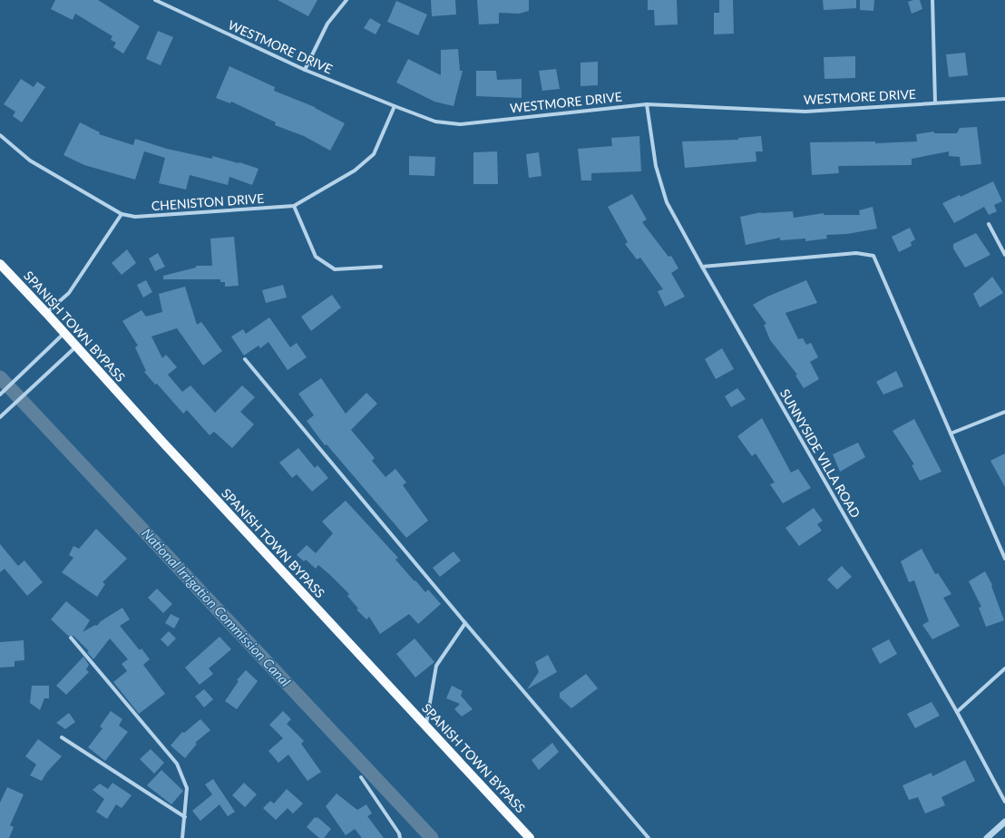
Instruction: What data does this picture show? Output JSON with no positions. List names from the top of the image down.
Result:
{
  "streets": {
    "main road": ["SPANISH TOWN BYPASS"],
    "street": ["WESTMORE DRIVE", "CHENISTON DRIVE", "SUNNYSIDE VILLA ROAD"]
  },
  "crossings": [
    ["WESTMORE DRIVE", "CHENISTON DRIVE"],
    ["WESTMORE DRIVE", "SUNNYSIDE VILLA ROAD"]
  ],
  "water": ["National Irrigation Commission Canal"]
}
